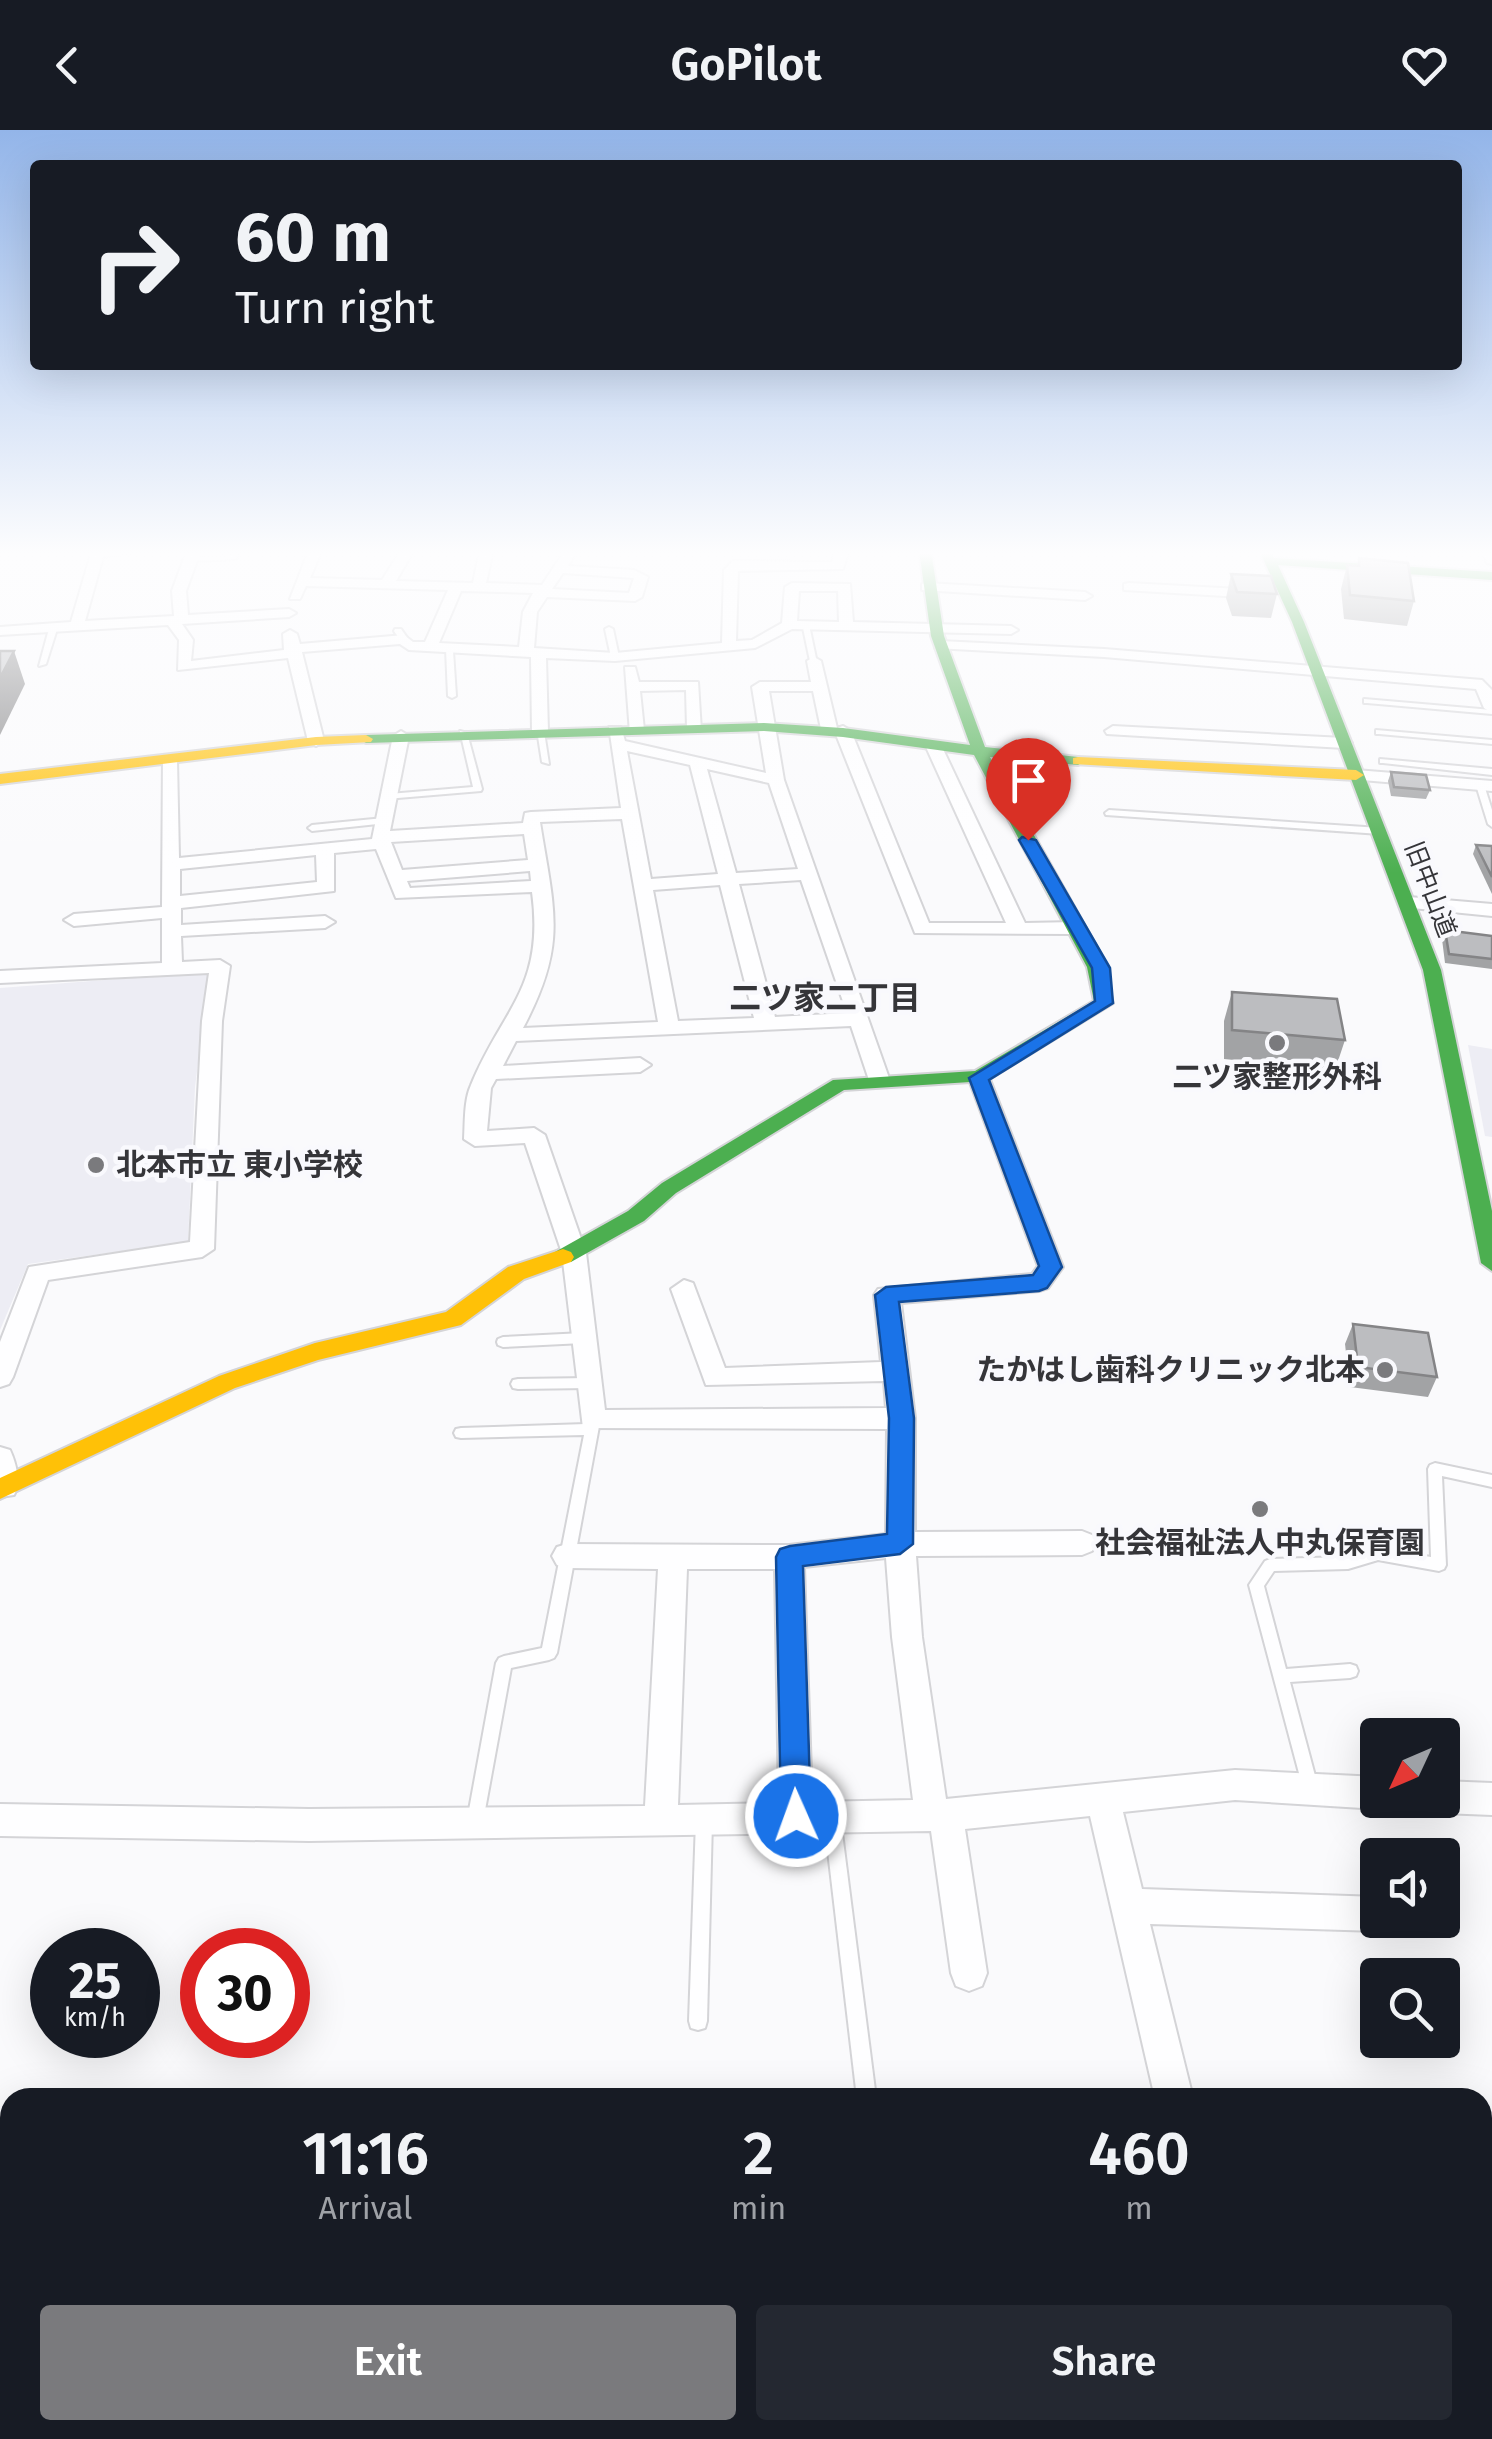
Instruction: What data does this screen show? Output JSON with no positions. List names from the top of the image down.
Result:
{
  "streets": {
    "street": ["旧中山道"]
  },
  "districts": ["二ツ家二丁目"],
  "places": [
    "二ツ家整形外科",
    "北本市立 東小学校",
    "たかはし歯科クリニック北本",
    "社会福祉法人中丸保育園"
  ],
  "north": "bottom left",
  "page": {
    "header": "GoPilot",
    "turn": ["60 m", "Turn right"],
    "speed": "25 km/h",
    "limit": "30",
    "eta": [
      "11:16",
      "Arrival",
      "2",
      "min",
      "460",
      "m"
    ],
    "buttons": ["Exit", "Share"]
  }
}
